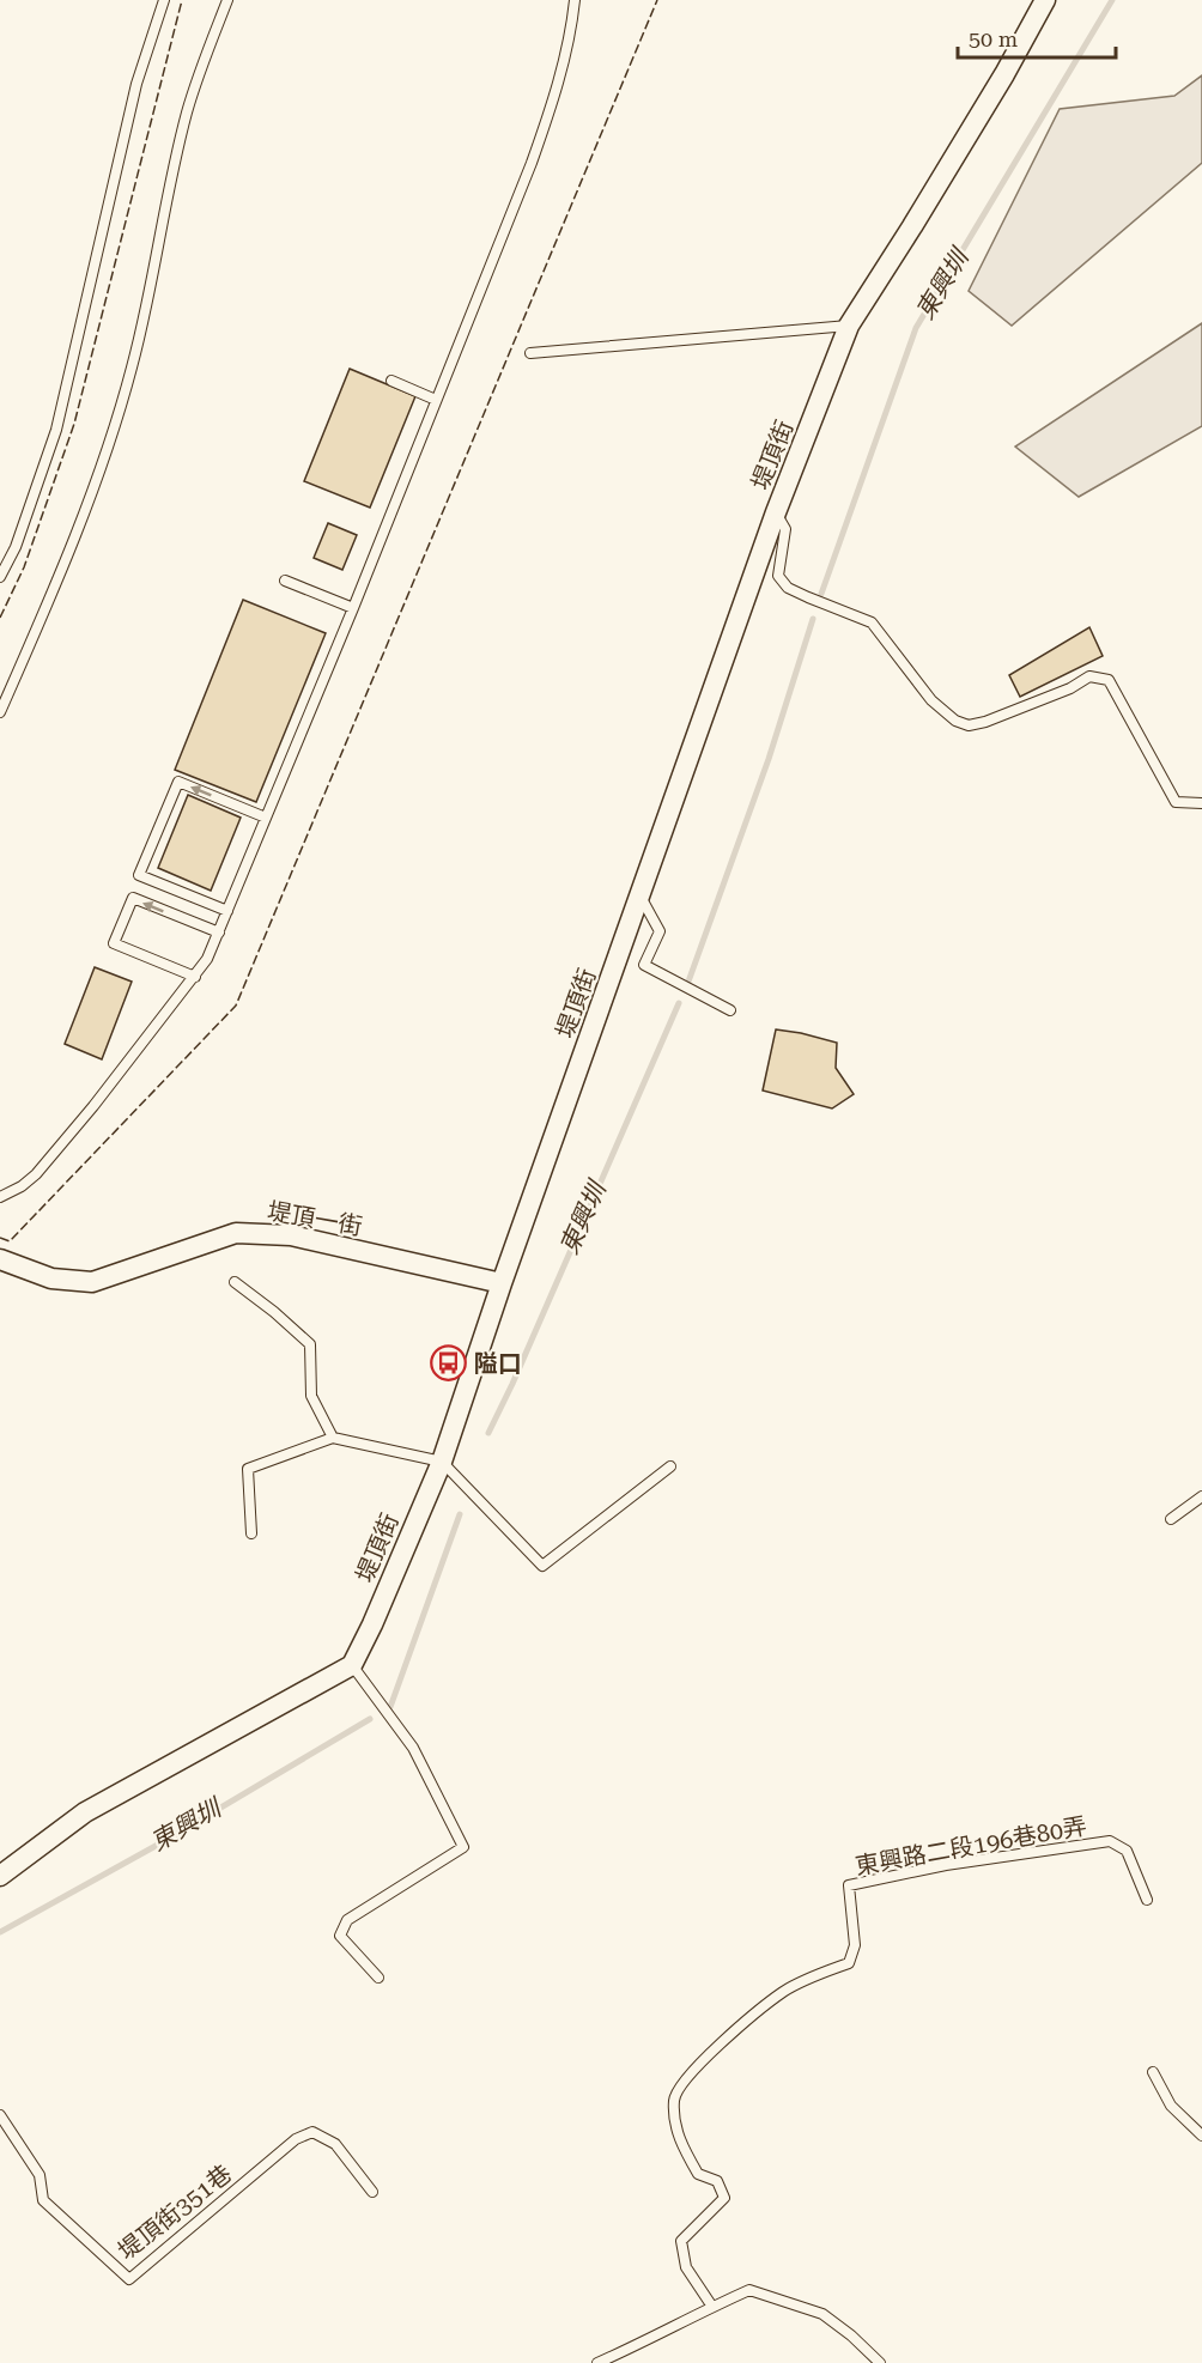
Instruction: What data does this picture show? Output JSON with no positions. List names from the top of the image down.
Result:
{
  "streets": {
    "street": ["堤頂街", "堤頂一街"],
    "lane": ["東興路二段196巷80弄", "堤頂街351巷"]
  },
  "crossings": [
    ["堤頂街", "堤頂一街"]
  ],
  "water": ["東興圳"],
  "places": {
    "bus stop": ["隘口"]
  },
  "scale_bar": "50 m"
}
